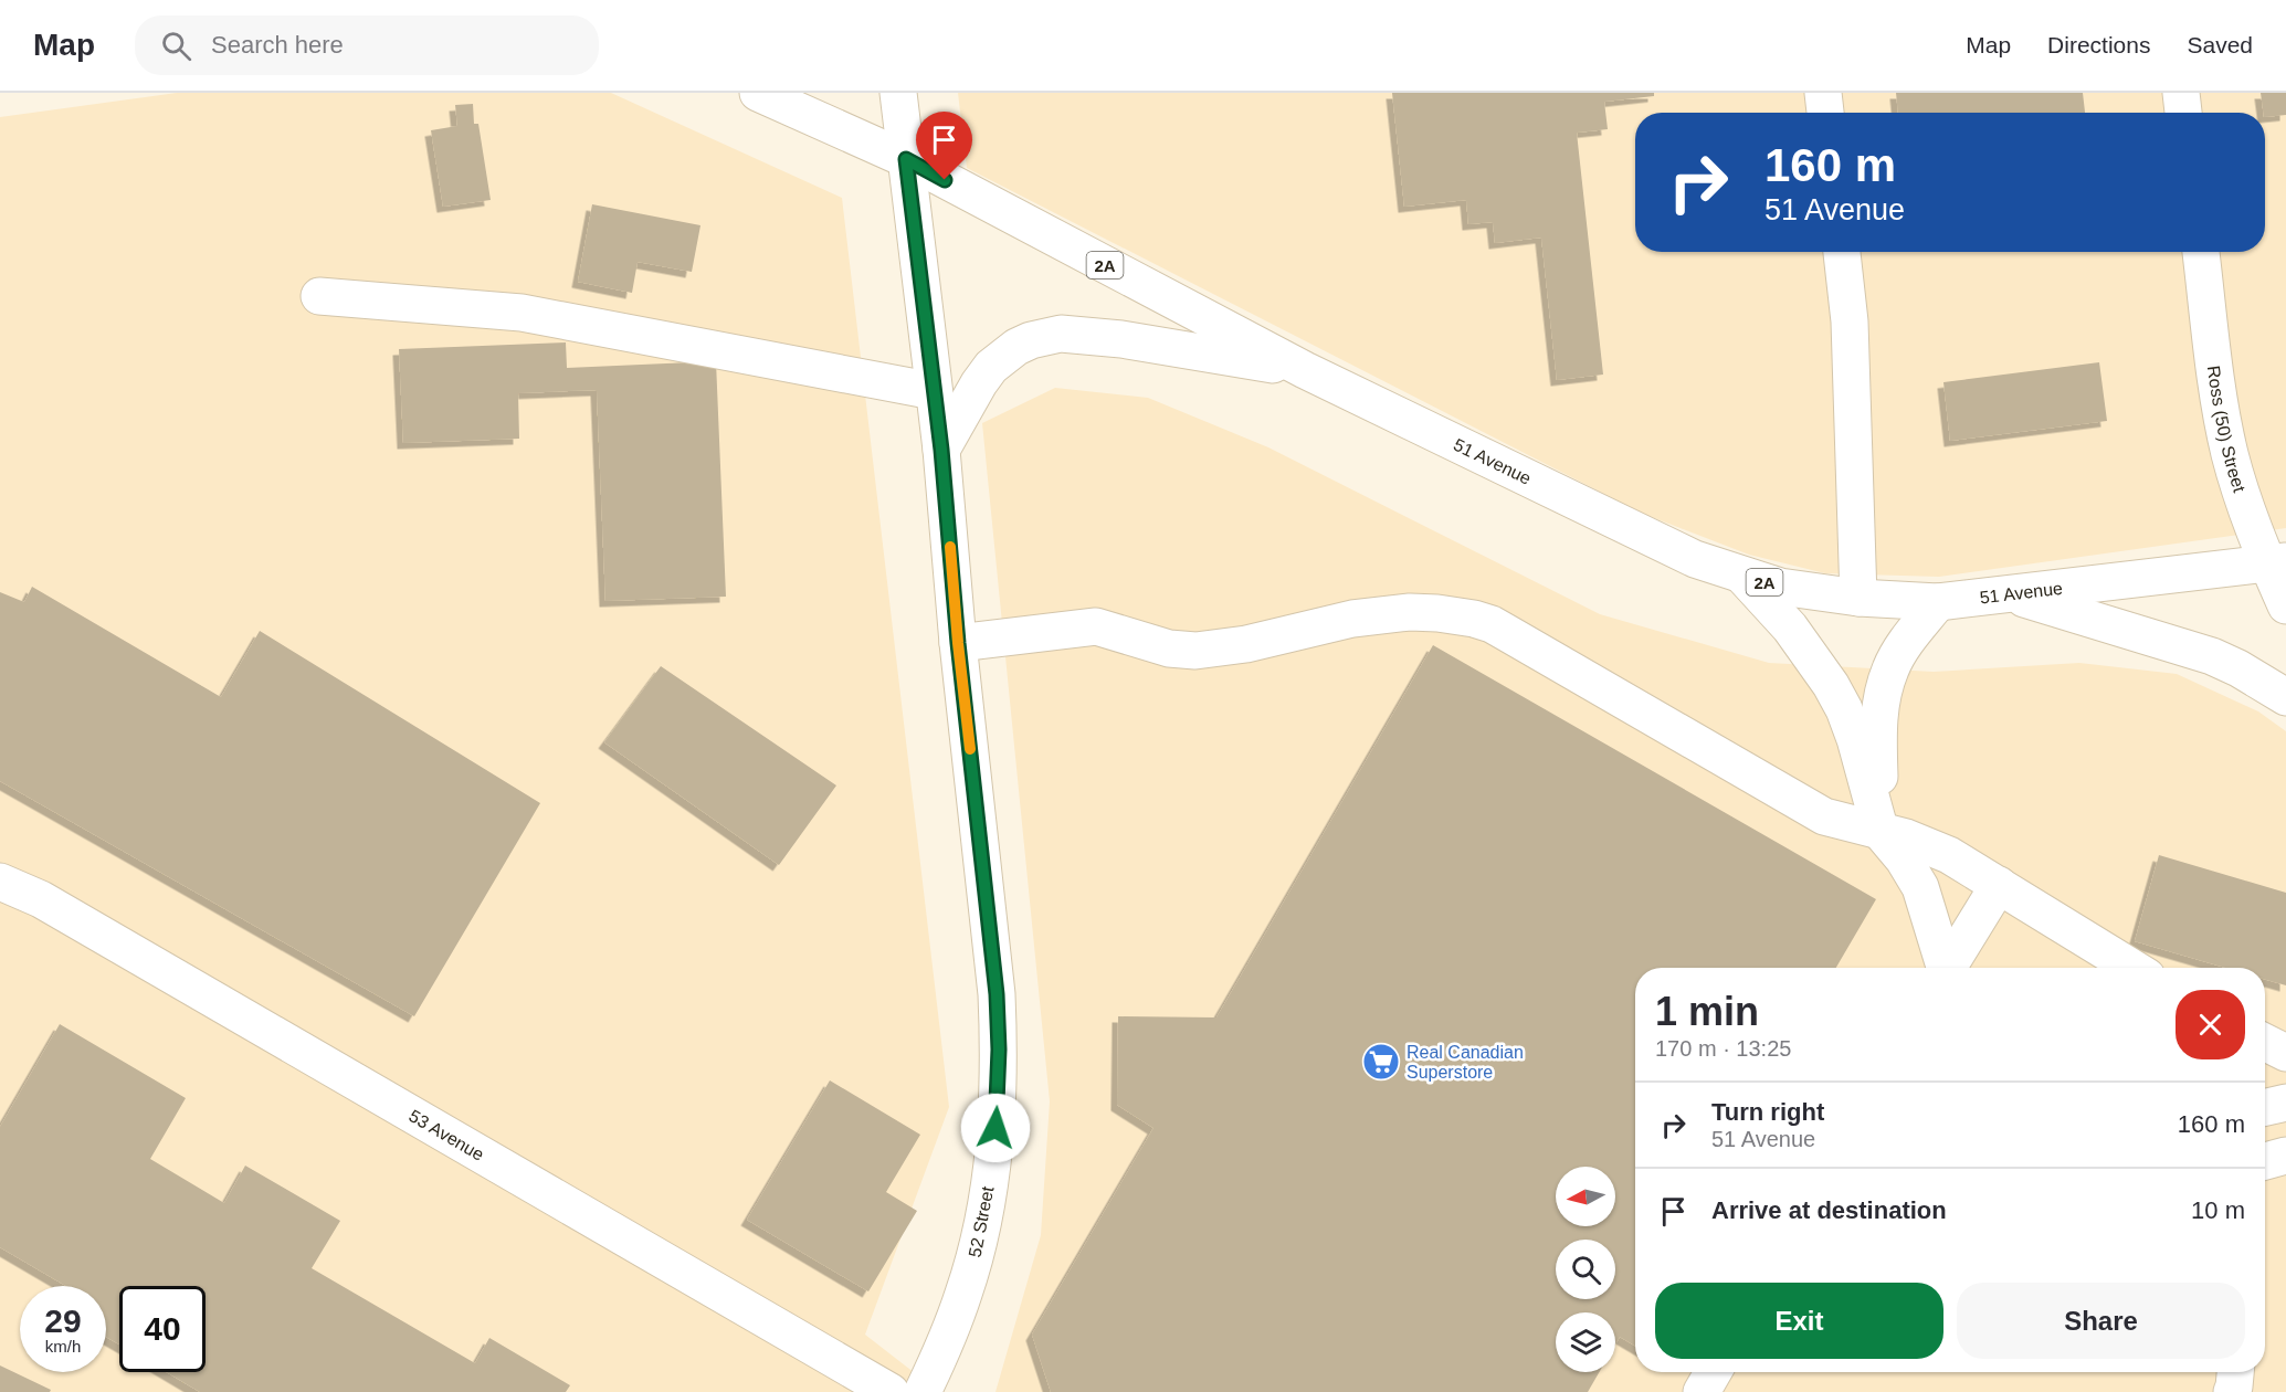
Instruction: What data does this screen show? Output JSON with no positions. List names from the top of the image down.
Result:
{
  "streets": {
    "main road": [
      "2A",
      "Ross (50) Street",
      "51 Avenue",
      "53 Avenue",
      "52 Street"
    ]
  },
  "crossings": [
    ["Ross (50) Street", "51 Avenue"],
    ["51 Avenue", "52 Street"]
  ],
  "places": {
    "supermarket": ["Real Canadian Superstore"]
  },
  "north": "left",
  "page": {
    "header": "Map",
    "search": "Search here",
    "nav": ["Map", "Directions", "Saved"],
    "turn": ["160 m", "51 Avenue"],
    "heading": ["1 min", "170 m · 13:25"],
    "list": [
      {
        "name": "Turn right",
        "note": "51 Avenue",
        "value": "160 m"
      },
      {
        "name": "Arrive at destination",
        "value": "10 m"
      }
    ],
    "buttons": ["Exit", "Share"],
    "speed": "29 km/h",
    "limit": "40"
  }
}
